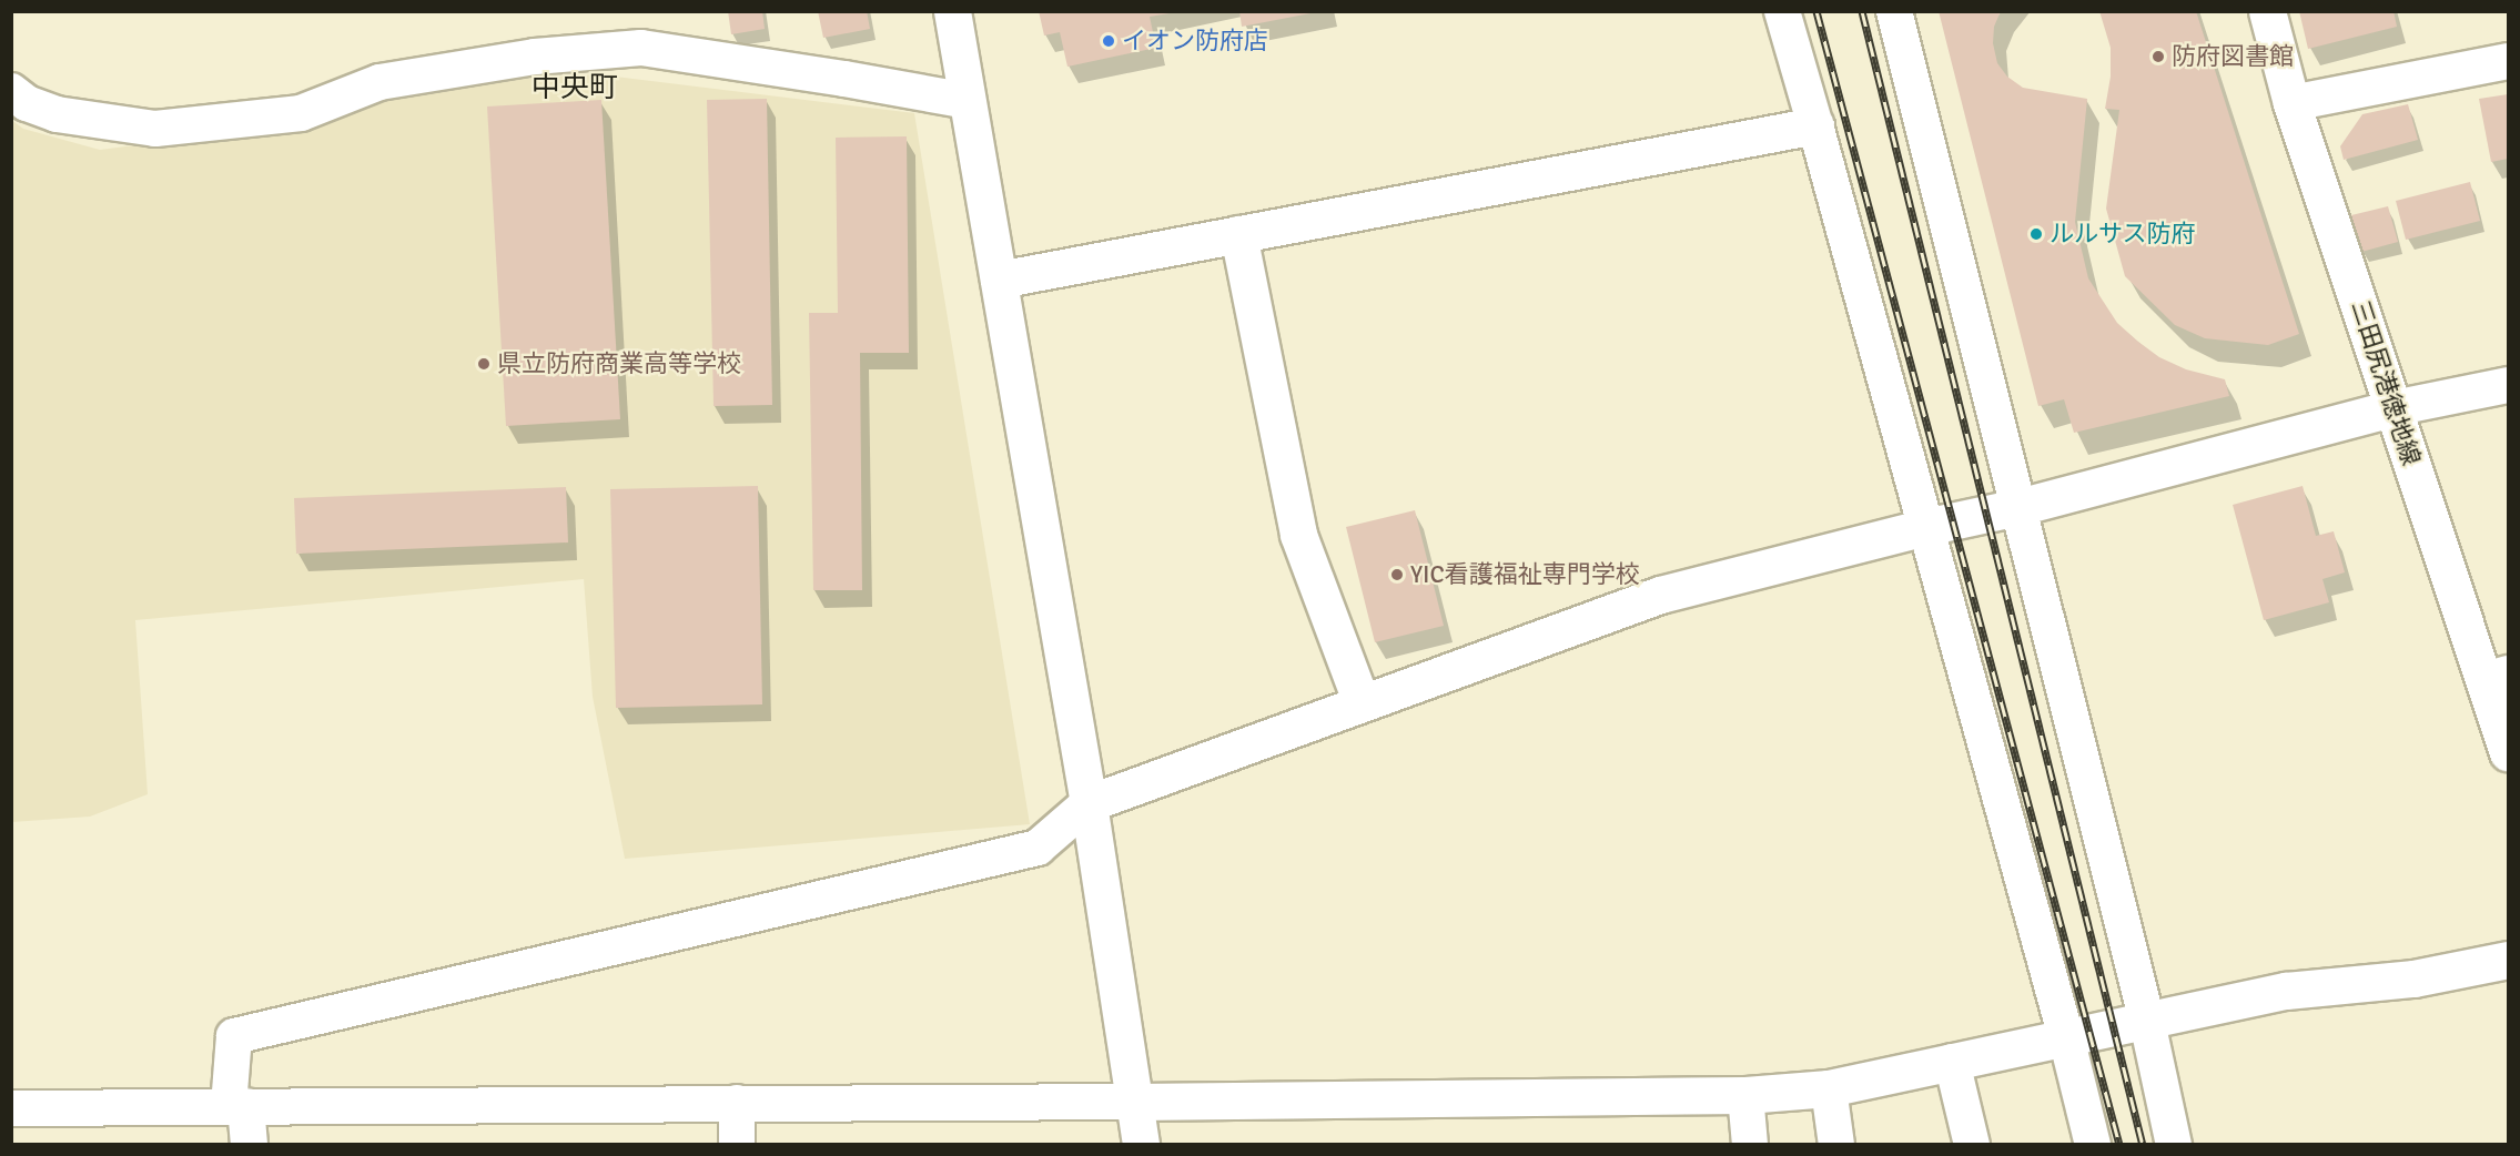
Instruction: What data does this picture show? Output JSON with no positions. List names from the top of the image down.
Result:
{
  "streets": {
    "street": ["三田尻港徳地線"]
  },
  "districts": ["中央町"],
  "places": [
    "イオン防府店",
    "防府図書館",
    "ルルサス防府",
    "県立防府商業高等学校",
    "YIC看護福祉専門学校"
  ]
}
